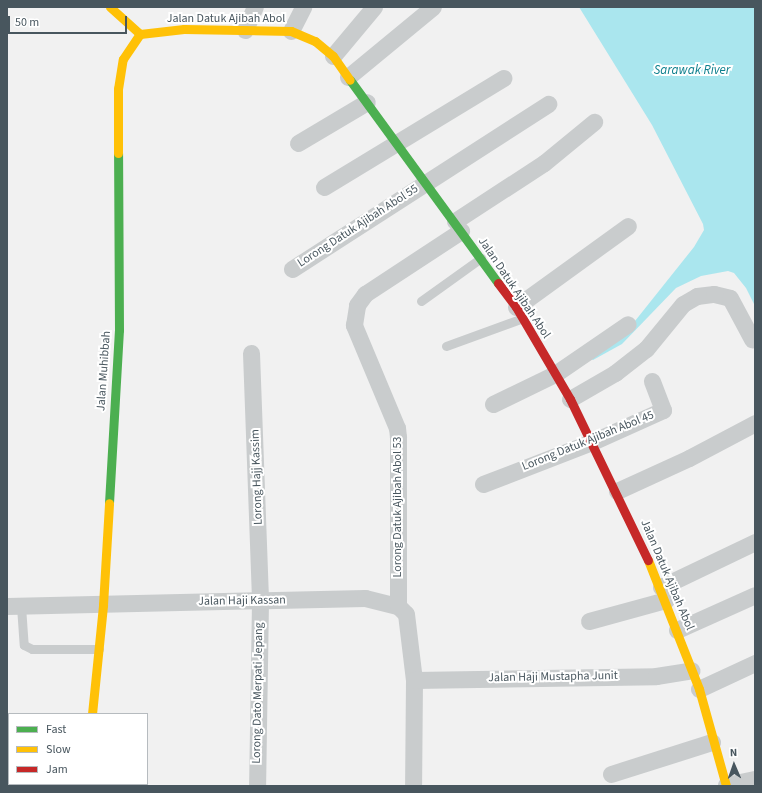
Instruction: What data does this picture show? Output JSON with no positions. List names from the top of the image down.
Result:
{
  "streets": {
    "main road": ["Jalan Datuk Ajibah Abol", "Jalan Muhibbah"],
    "street": [
      "Lorong Datuk Ajibah Abol 55",
      "Lorong Datuk Ajibah Abol 45",
      "Lorong Hajj Kassim",
      "Lorong Datuk Ajibah Abol 53",
      "Jalan Haji Kassan",
      "Jalan Haji Mustapha Junit",
      "Lorong Dato Merpati Jepang"
    ]
  },
  "crossings": [
    ["Jalan Datuk Ajibah Abol", "Lorong Datuk Ajibah Abol 55"],
    ["Jalan Datuk Ajibah Abol", "Jalan Muhibbah"],
    ["Jalan Datuk Ajibah Abol", "Lorong Datuk Ajibah Abol 45"],
    ["Jalan Datuk Ajibah Abol", "Lorong Datuk Ajibah Abol 53"],
    ["Jalan Datuk Ajibah Abol", "Jalan Haji Mustapha Junit"],
    ["Jalan Muhibbah", "Jalan Haji Kassan"],
    ["Lorong Hajj Kassim", "Jalan Haji Kassan"],
    ["Lorong Hajj Kassim", "Lorong Dato Merpati Jepang"],
    ["Lorong Datuk Ajibah Abol 53", "Jalan Haji Kassan"],
    ["Jalan Haji Kassan", "Lorong Dato Merpati Jepang"]
  ],
  "water": ["Sarawak River"],
  "legend": ["Fast", "Slow", "Jam"],
  "scale_bar": "50 m",
  "north": "top"
}
